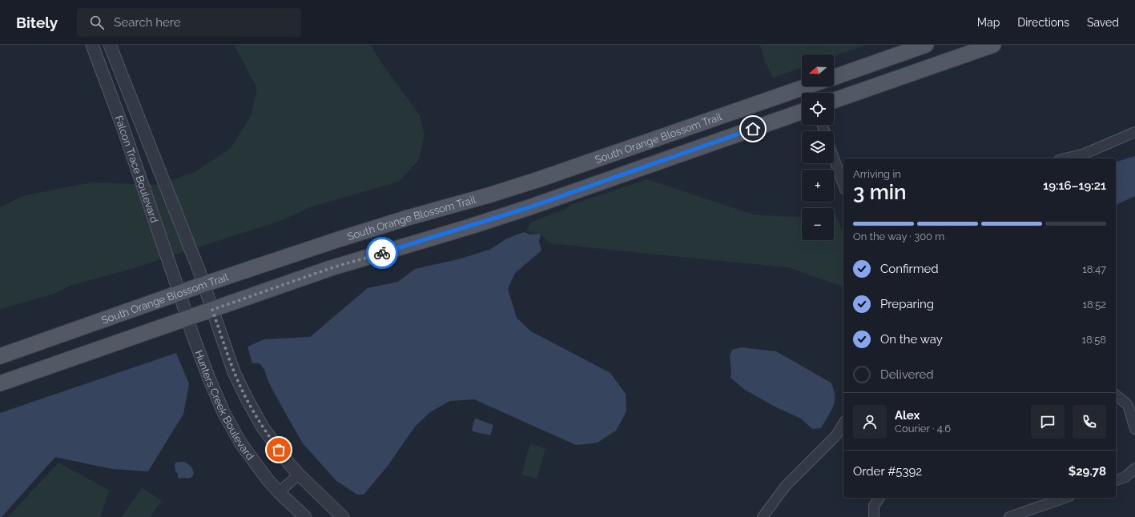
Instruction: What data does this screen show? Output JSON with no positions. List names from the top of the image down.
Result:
{
  "streets": {
    "main road": ["South Orange Blossom Trail"],
    "street": ["Falcon Trace Boulevard", "Hunters Creek Boulevard"]
  },
  "crossings": [
    ["South Orange Blossom Trail", "Falcon Trace Boulevard"],
    ["South Orange Blossom Trail", "Hunters Creek Boulevard"],
    ["Falcon Trace Boulevard", "Hunters Creek Boulevard"]
  ],
  "north": "left",
  "page": {
    "header": "Bitely",
    "search": "Search here",
    "nav": ["Map", "Directions", "Saved"],
    "map_buttons": ["+", "−"],
    "heading": ["3 min", "Arriving in", "19:16–19:21"],
    "panel": [
      "Alex",
      "Courier · 4.6",
      "Order #5392",
      "$29.78"
    ],
    "bar": "On the way · 300 m",
    "list": [
      ["Confirmed", "18:47"],
      ["Preparing", "18:52"],
      ["On the way", "18:58"],
      "Delivered"
    ]
  }
}
